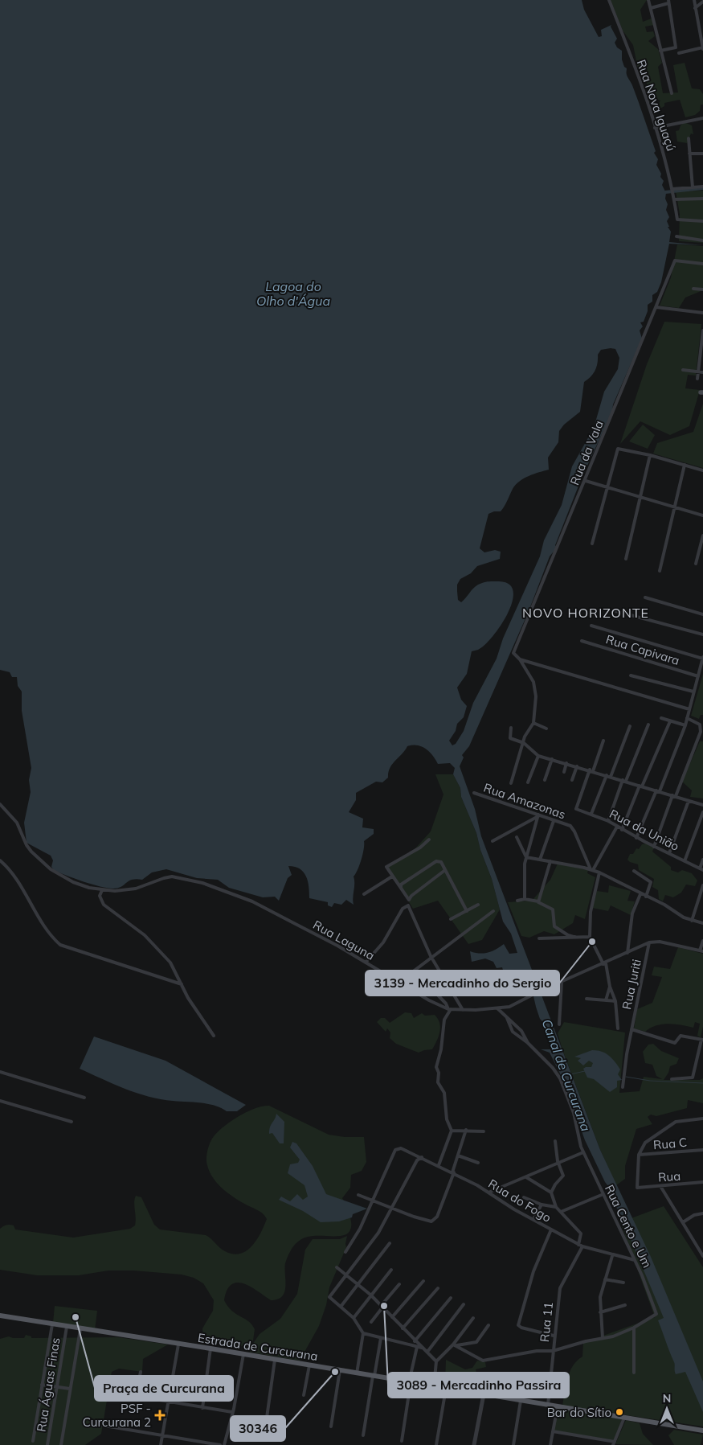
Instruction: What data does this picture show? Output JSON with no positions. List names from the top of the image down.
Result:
{
  "streets": {
    "main road": ["Estrada de Curcurana"],
    "street": [
      "Rua Nova Iguaçú",
      "Rua da Vala",
      "Rua Capivara",
      "Rua Amazonas",
      "Rua da União",
      "Rua Laguna",
      "Rua Juriti",
      "Rua C",
      "Rua",
      "Rua do Fogo",
      "Rua Cento e Um",
      "Rua 11",
      "Rua Águas Finas"
    ]
  },
  "crossings": [
    ["Rua Laguna", "Rua Juriti"],
    ["Rua C", "Rua"],
    ["Rua do Fogo", "Rua Cento e Um"],
    ["Rua do Fogo", "Rua 11"],
    ["Rua 11", "Estrada de Curcurana"],
    ["Estrada de Curcurana", "Rua Águas Finas"]
  ],
  "districts": ["NOVO HORIZONTE"],
  "water": ["Lagoa do Olho d'Água", "Canal de Curcurana"],
  "places": {
    "other": [
      "3139 - Mercadinho do Sergio",
      "3089 - Mercadinho Passira",
      "Praça de Curcurana",
      "30346",
      "Bar do Sítio"
    ],
    "health": ["PSF - Curcurana 2"]
  },
  "north": "top"
}
